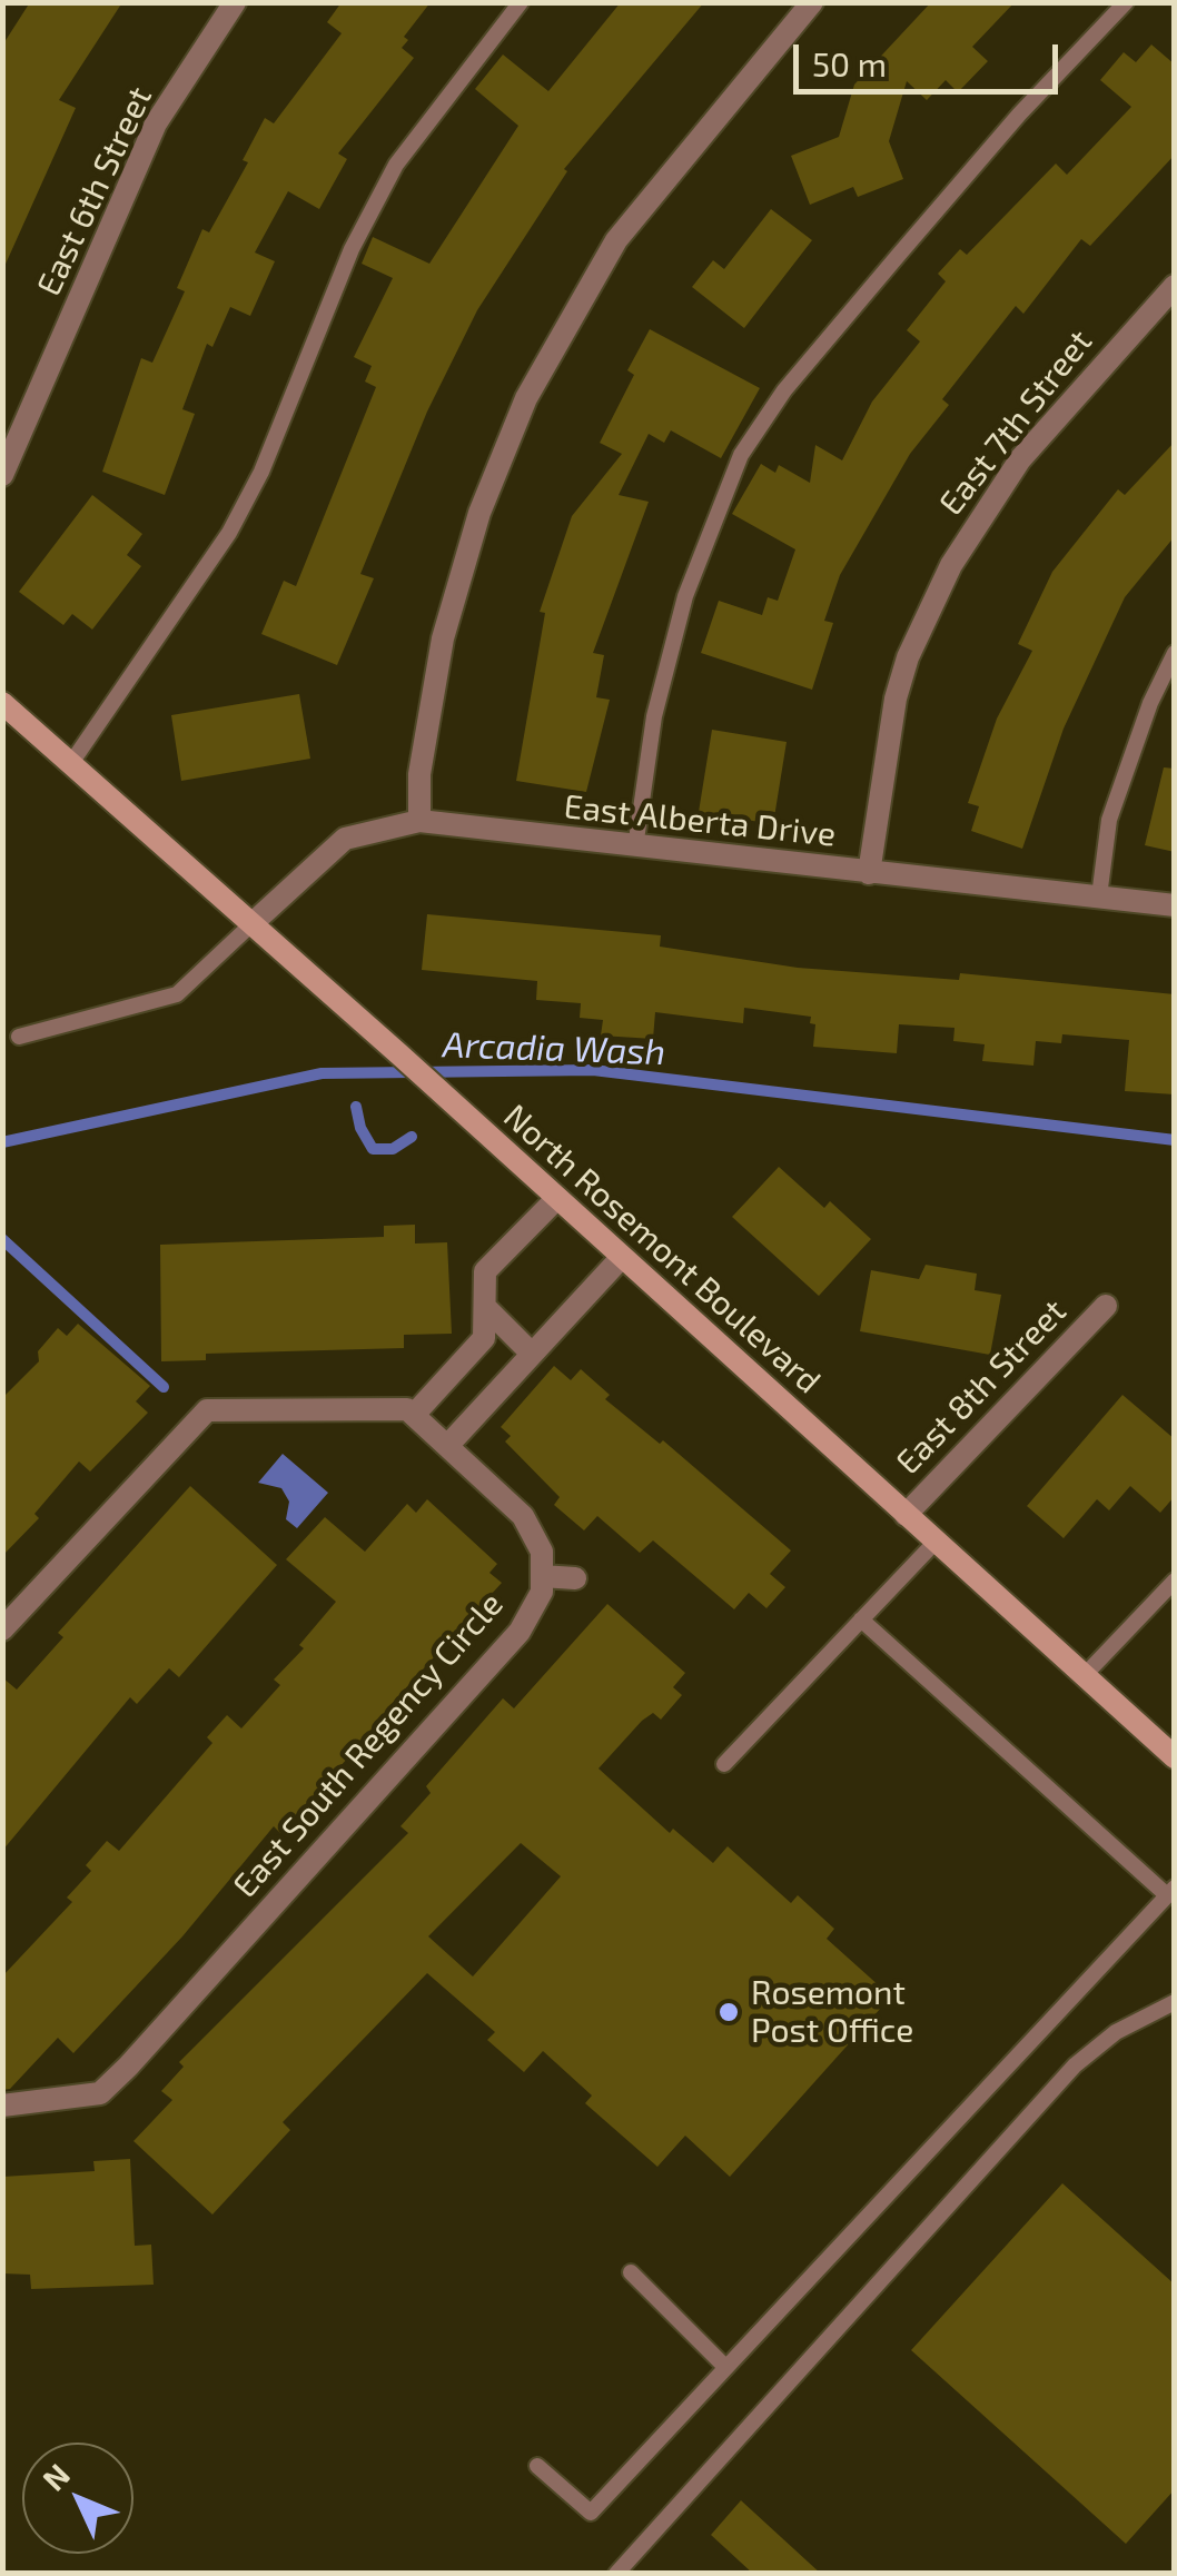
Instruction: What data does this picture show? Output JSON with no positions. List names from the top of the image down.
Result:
{
  "streets": {
    "street": [
      "East 6th Street",
      "East 7th Street",
      "East Alberta Drive",
      "North Rosemont Boulevard",
      "East 8th Street",
      "East South Regency Circle"
    ]
  },
  "crossings": [
    ["East 7th Street", "East Alberta Drive"],
    ["East Alberta Drive", "North Rosemont Boulevard"],
    ["North Rosemont Boulevard", "East 8th Street"]
  ],
  "water": ["Arcadia Wash"],
  "places": ["Rosemont Post Office"],
  "scale_bar": "50 m",
  "north": "top left"
}
